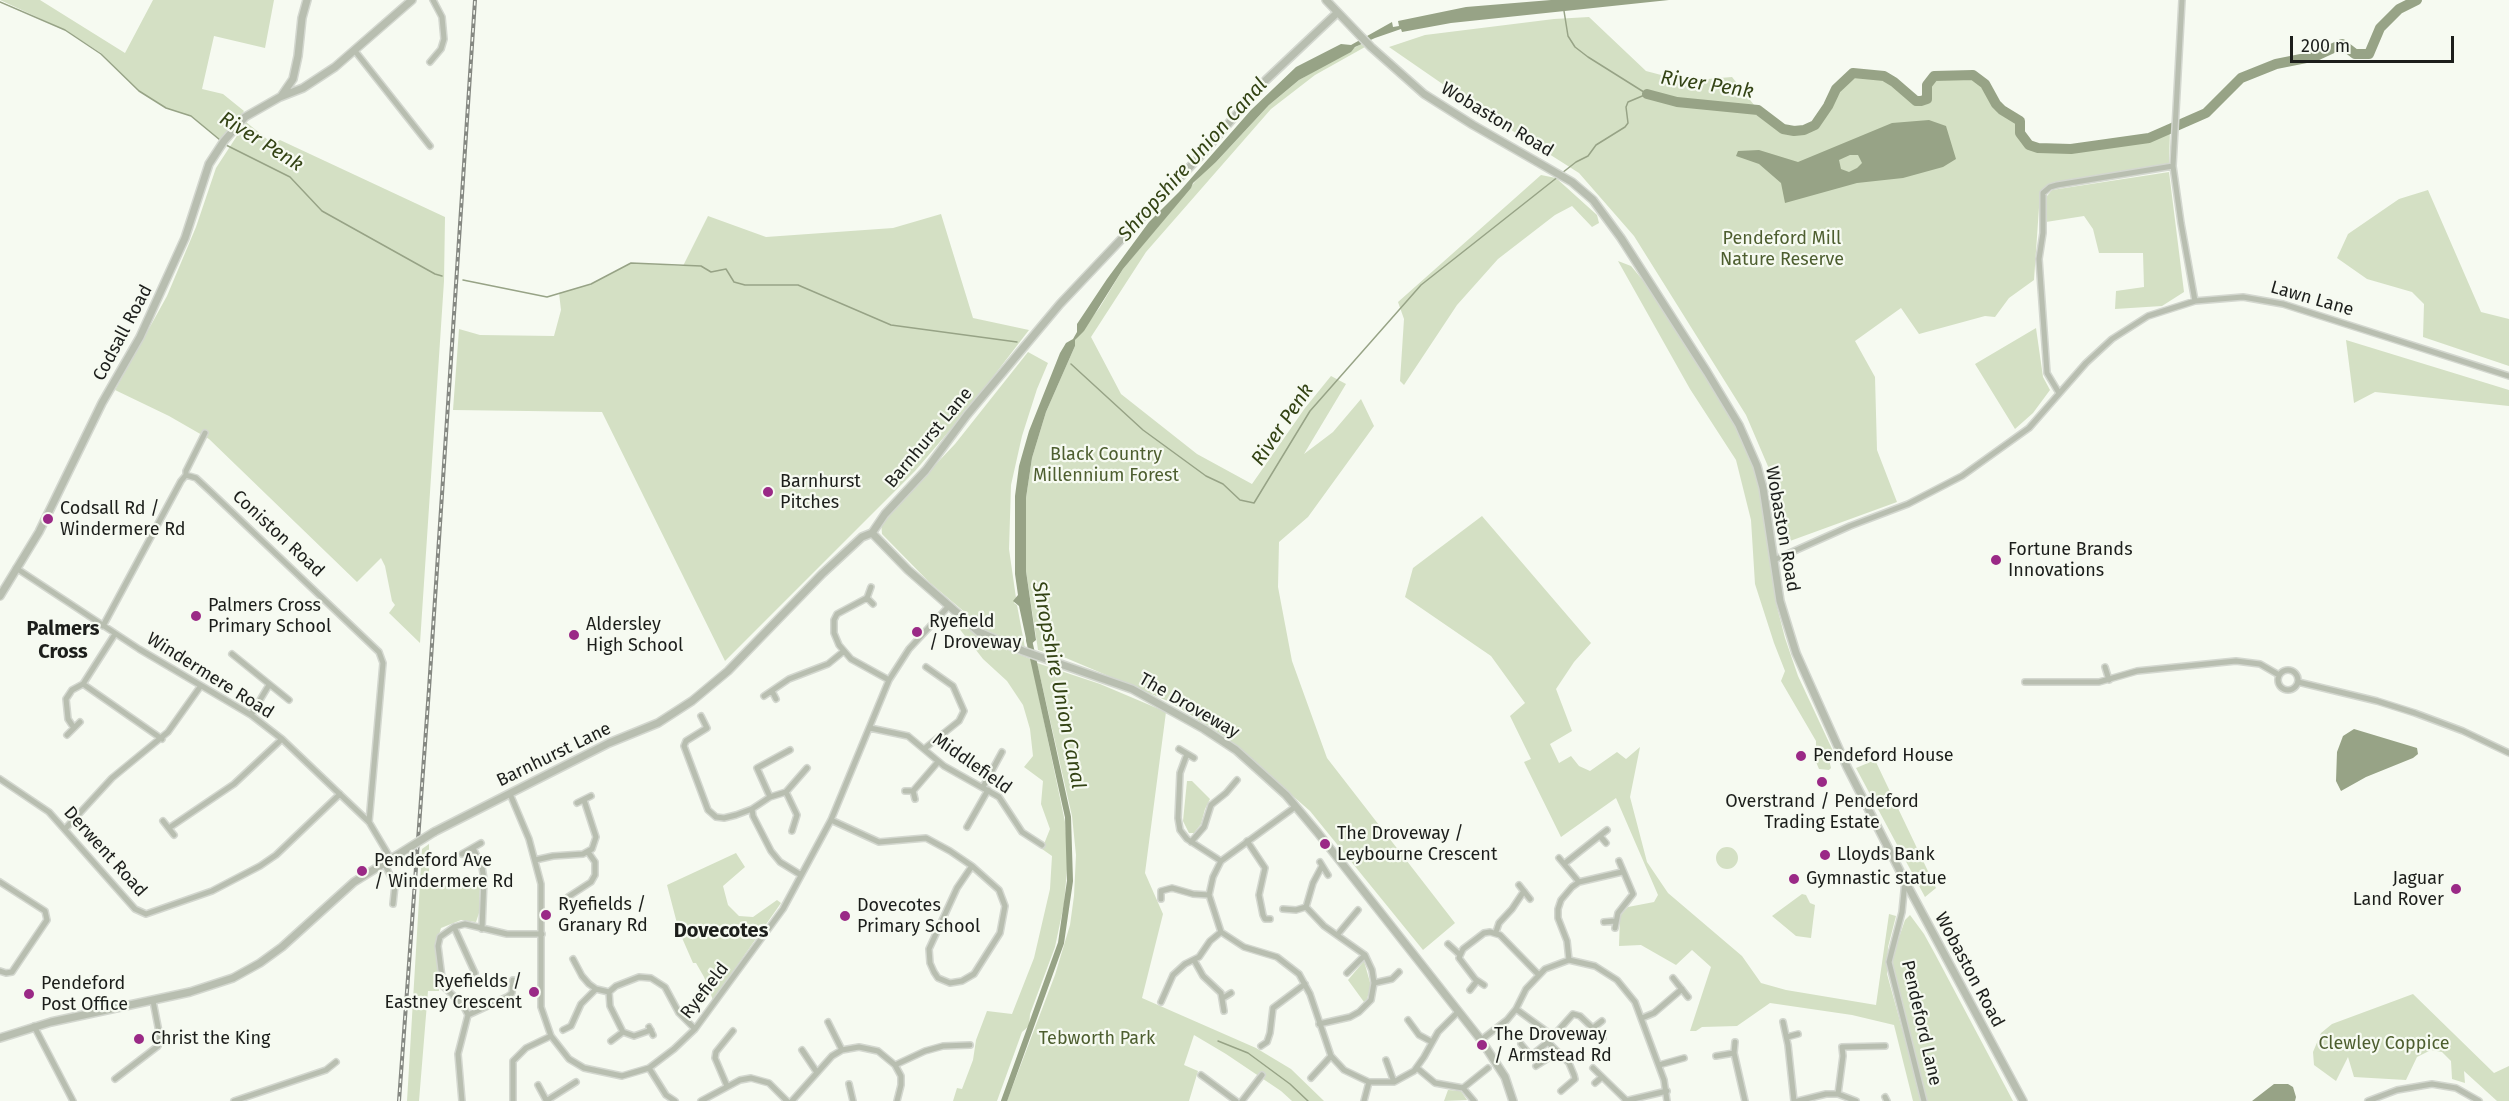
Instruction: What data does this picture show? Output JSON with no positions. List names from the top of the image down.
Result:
{
  "streets": {
    "street": [
      "Wobaston Road",
      "Lawn Lane",
      "Codsall Road",
      "Barnhurst Lane",
      "Coniston Road",
      "Windermere Road",
      "The Droveway",
      "Middlefield",
      "Derwent Road",
      "Ryefield",
      "Pendeford Lane"
    ]
  },
  "crossings": [
    ["Wobaston Road", "Lawn Lane"],
    ["Wobaston Road", "Barnhurst Lane"],
    ["Wobaston Road", "Pendeford Lane"],
    ["Codsall Road", "Windermere Road"],
    ["Barnhurst Lane", "Windermere Road"],
    ["Barnhurst Lane", "The Droveway"],
    ["Barnhurst Lane", "Ryefield"],
    ["Coniston Road", "Windermere Road"],
    ["Windermere Road", "Derwent Road"],
    ["The Droveway", "Ryefield"],
    ["Middlefield", "Ryefield"]
  ],
  "districts": ["Palmers Cross", "Dovecotes"],
  "water": ["River Penk", "Shropshire Union Canal"],
  "parks": [
    "Pendeford Mill Nature Reserve",
    "Black Country Millennium Forest",
    "Tebworth Park",
    "Clewley Coppice"
  ],
  "places": [
    "Barnhurst Pitches",
    "Codsall Rd / Windermere Rd",
    "Fortune Brands Innovations",
    "Palmers Cross Primary School",
    "Ryefield / Droveway",
    "Aldersley High School",
    "Pendeford House",
    "Overstrand / Pendeford Trading Estate",
    "The Droveway / Leybourne Crescent",
    "Lloyds Bank",
    "Pendeford Ave / Windermere Rd",
    "Gymnastic statue",
    "Jaguar Land Rover",
    "Ryefields / Granary Rd",
    "Dovecotes Primary School",
    "Ryefields / Eastney Crescent",
    "Pendeford Post Office",
    "Christ the King",
    "The Droveway / Armstead Rd"
  ],
  "scale_bar": "200 m"
}
